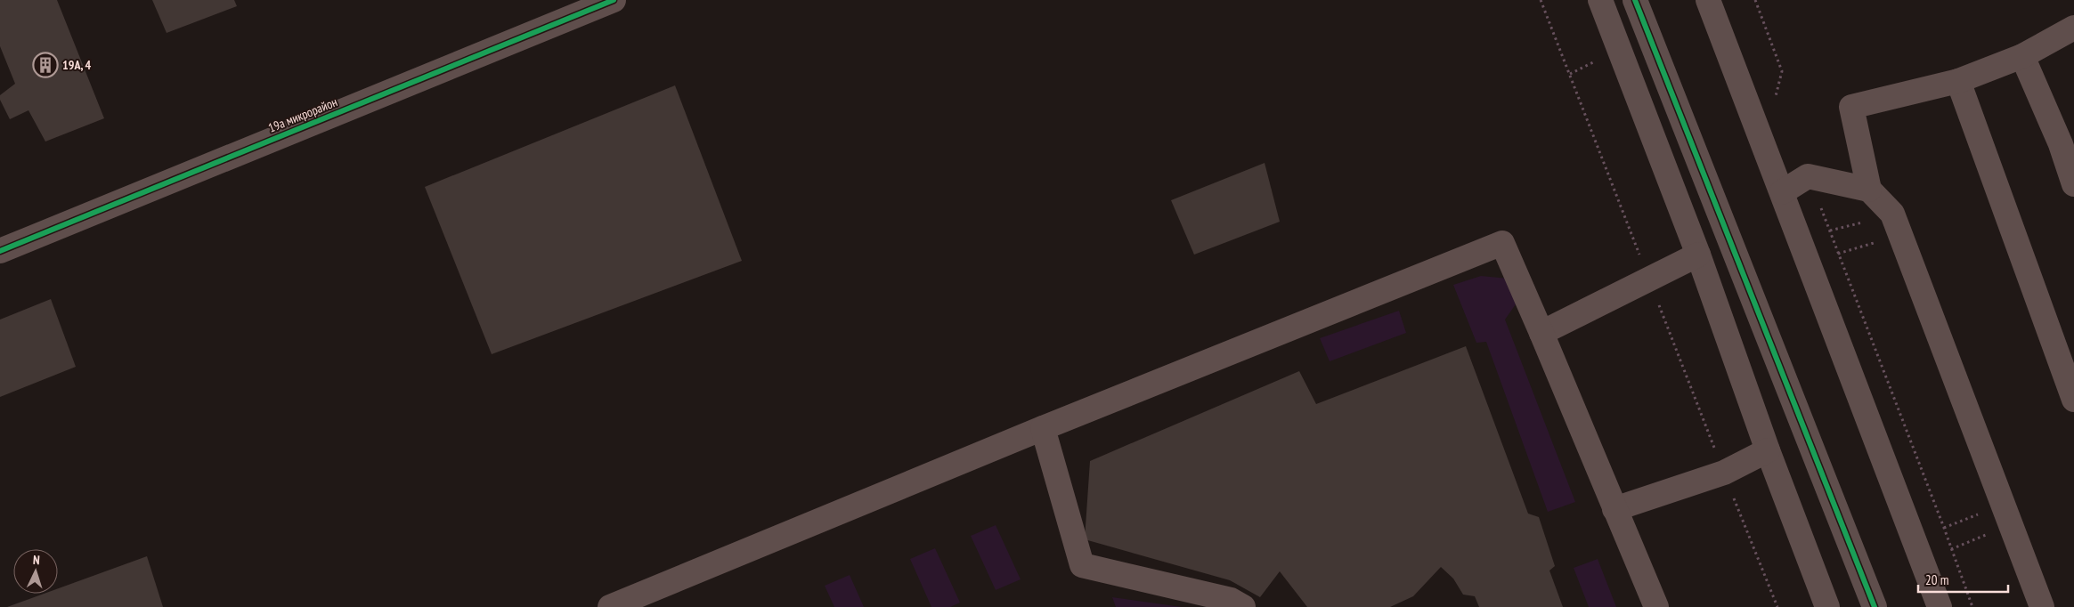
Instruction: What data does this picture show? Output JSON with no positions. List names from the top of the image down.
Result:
{
  "streets": {
    "street": ["19а микрорайон"]
  },
  "places": {
    "building": ["19А, 4"]
  },
  "scale_bar": "20 m",
  "north": "top"
}
